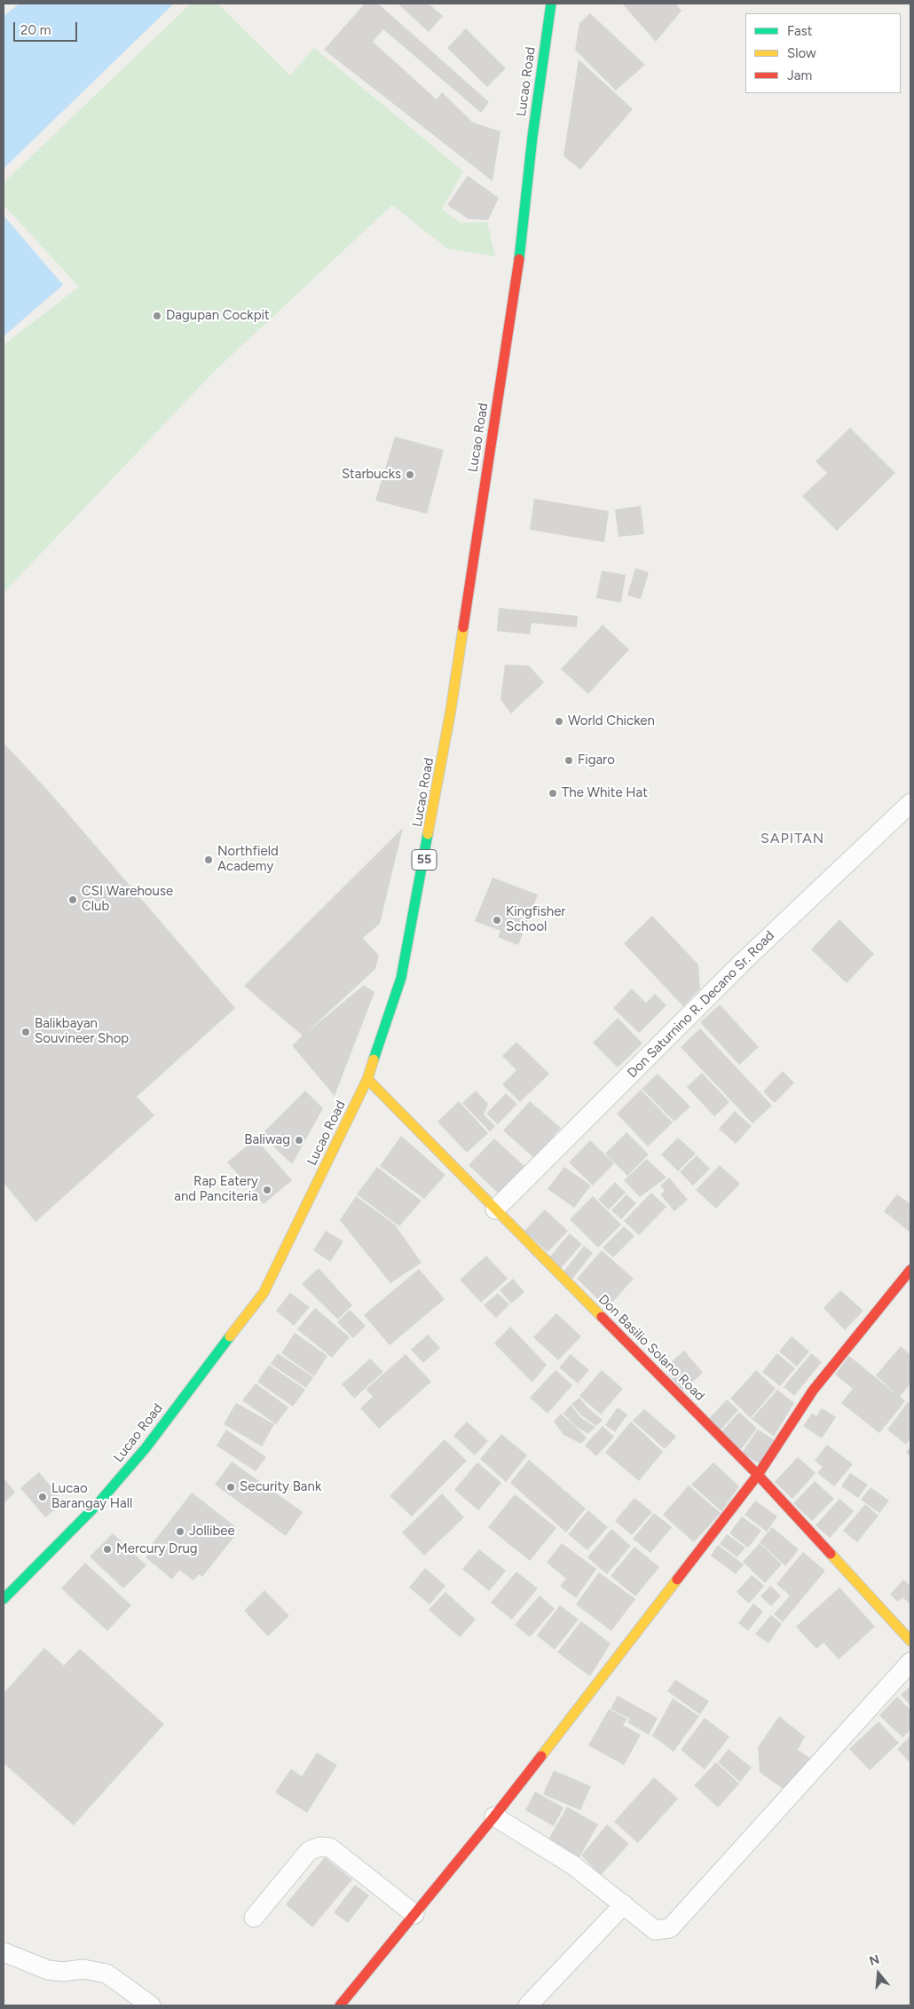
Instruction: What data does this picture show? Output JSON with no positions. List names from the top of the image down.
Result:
{
  "streets": {
    "main road": ["Lucao Road", "55", "Don Basilio Solano Road"],
    "street": ["Don Saturnino R. Decano Sr. Road"]
  },
  "crossings": [
    ["Lucao Road", "Don Basilio Solano Road"],
    ["Don Saturnino R. Decano Sr. Road", "Don Basilio Solano Road"]
  ],
  "districts": ["SAPITAN"],
  "places": [
    "Dagupan Cockpit",
    "Starbucks",
    "World Chicken",
    "Figaro",
    "The White Hat",
    "Northfield Academy",
    "CSI Warehouse Club",
    "Kingfisher School",
    "Balikbayan Souvineer Shop",
    "Baliwag",
    "Rap Eatery and Panciteria",
    "Security Bank",
    "Lucao Barangay Hall",
    "Jollibee",
    "Mercury Drug"
  ],
  "legend": ["Fast", "Slow", "Jam"],
  "scale_bar": "20 m",
  "north": "top"
}
